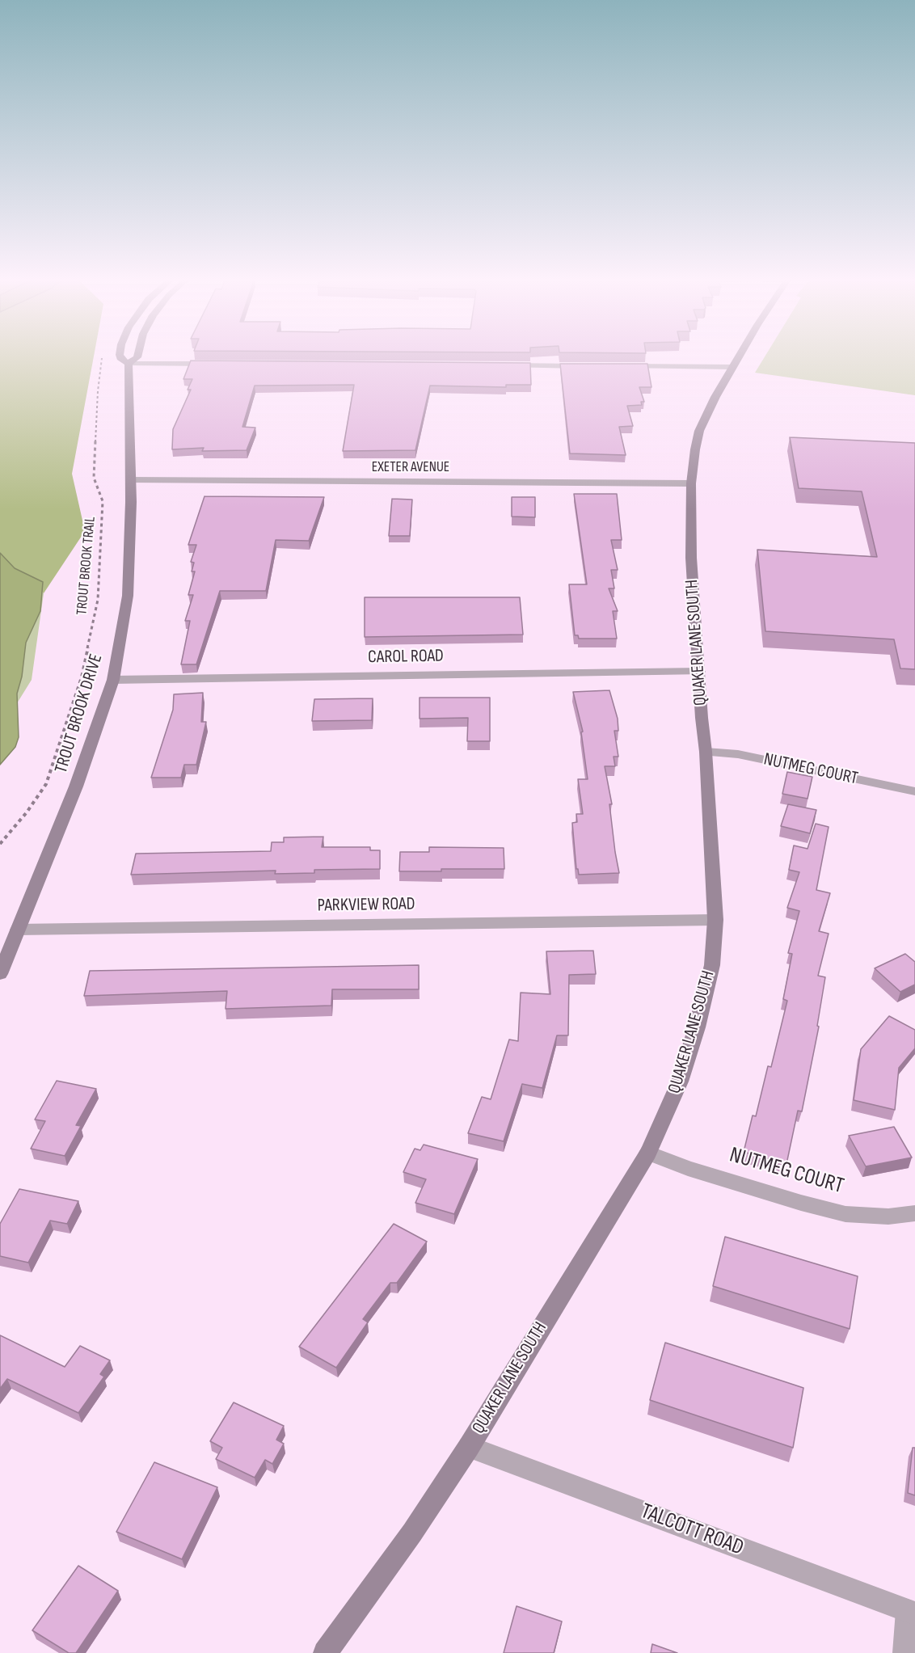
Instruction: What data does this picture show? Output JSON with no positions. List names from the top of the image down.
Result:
{
  "streets": {
    "main road": ["QUAKER LANE SOUTH", "TROUT BROOK DRIVE"],
    "street": [
      "EXETER AVENUE",
      "CAROL ROAD",
      "NUTMEG COURT",
      "PARKVIEW ROAD",
      "TALCOTT ROAD"
    ],
    "path": ["TROUT BROOK TRAIL"]
  },
  "crossings": [
    ["EXETER AVENUE", "QUAKER LANE SOUTH"],
    ["EXETER AVENUE", "TROUT BROOK DRIVE"],
    ["QUAKER LANE SOUTH", "CAROL ROAD"],
    ["QUAKER LANE SOUTH", "NUTMEG COURT"],
    ["QUAKER LANE SOUTH", "PARKVIEW ROAD"],
    ["QUAKER LANE SOUTH", "TALCOTT ROAD"],
    ["CAROL ROAD", "TROUT BROOK DRIVE"],
    ["TROUT BROOK DRIVE", "PARKVIEW ROAD"]
  ]
}
